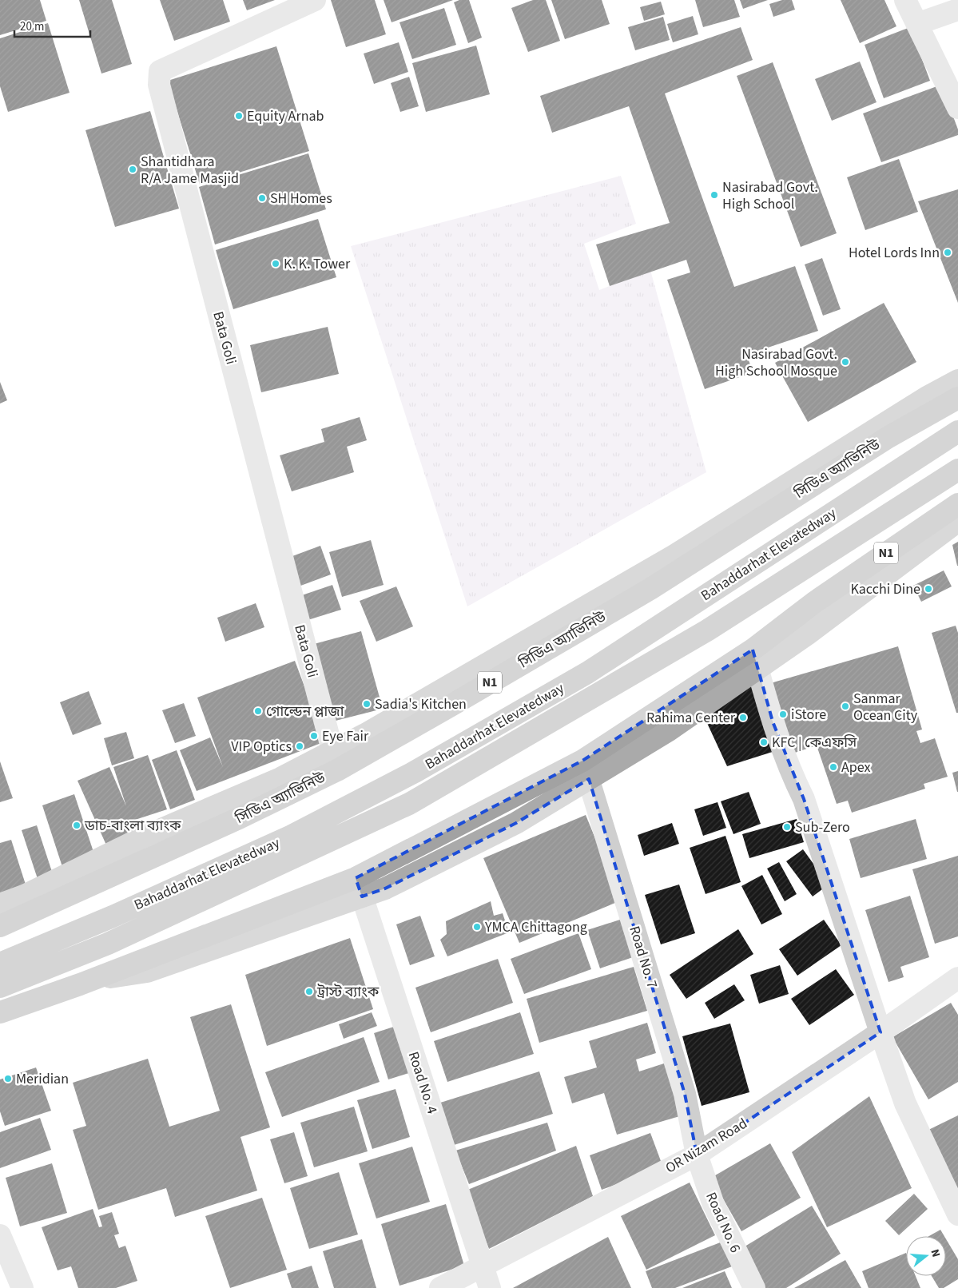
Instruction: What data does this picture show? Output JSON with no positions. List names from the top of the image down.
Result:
{
  "streets": {
    "highway": ["সিডিএ অ্যাভিনিউ", "N1", "Bahaddarhat Elevatedway"],
    "street": [
      "Bata Goli",
      "Road No. 7",
      "Road No. 4",
      "OR Nizam Road",
      "Road No. 6"
    ]
  },
  "crossings": [
    ["Bata Goli", "সিডিএ অ্যাভিনিউ"],
    ["N1", "Road No. 7"],
    ["N1", "Road No. 4"],
    ["Road No. 7", "OR Nizam Road"],
    ["Road No. 7", "Road No. 6"],
    ["Road No. 4", "OR Nizam Road"],
    ["OR Nizam Road", "Road No. 6"]
  ],
  "places": [
    "Equity Arnab",
    "Shantidhara R/A Jame Masjid",
    "Nasirabad Govt. High School",
    "SH Homes",
    "Hotel Lords Inn",
    "K. K. Tower",
    "Nasirabad Govt. High School Mosque",
    "Kacchi Dine",
    "Sadia's Kitchen",
    "Sanmar Ocean City",
    "গোল্ডেন প্লাজা",
    "iStore",
    "Rahima Center",
    "Eye Fair",
    "KFC | কেএফসি",
    "VIP Optics",
    "Apex",
    "ডাচ-বাংলা ব্যাংক",
    "Sub-Zero",
    "YMCA Chittagong",
    "ট্রাস্ট ব্যাংক",
    "Meridian"
  ],
  "scale_bar": "20 m",
  "north": "right"
}
